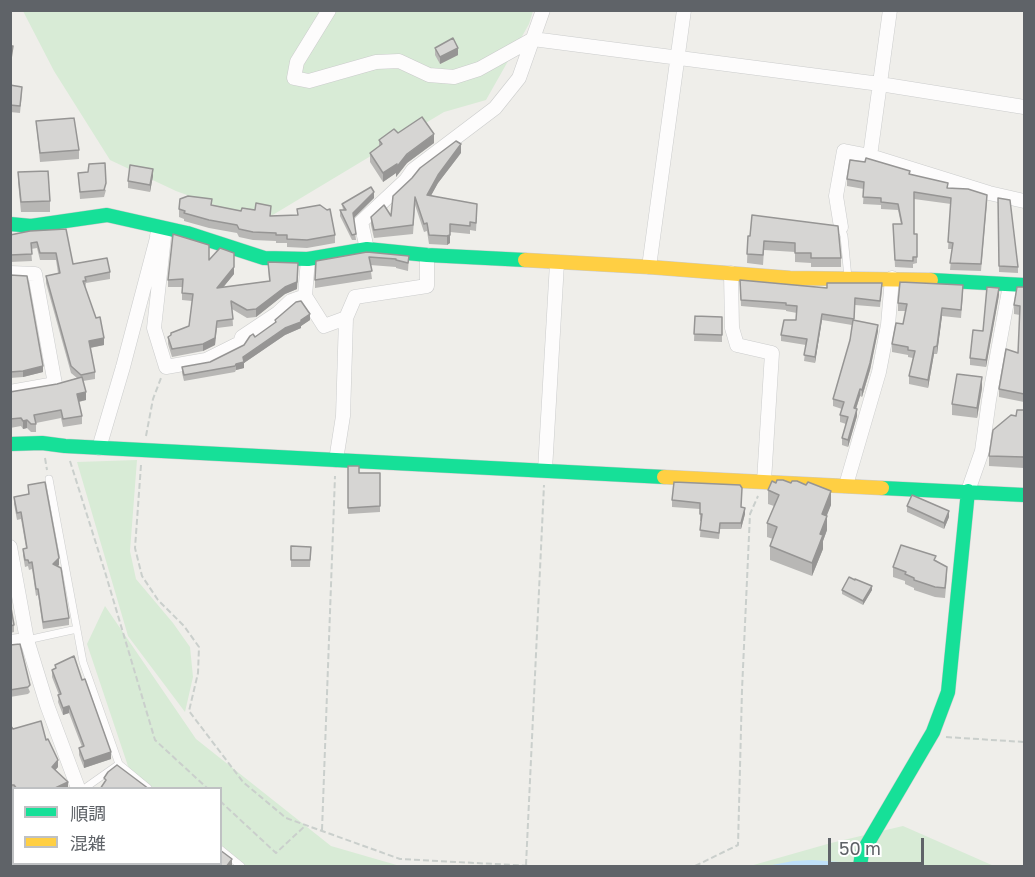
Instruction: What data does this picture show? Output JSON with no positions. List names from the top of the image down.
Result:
{
  "legend": ["順調", "混雑"],
  "scale_bar": "50 m"
}
